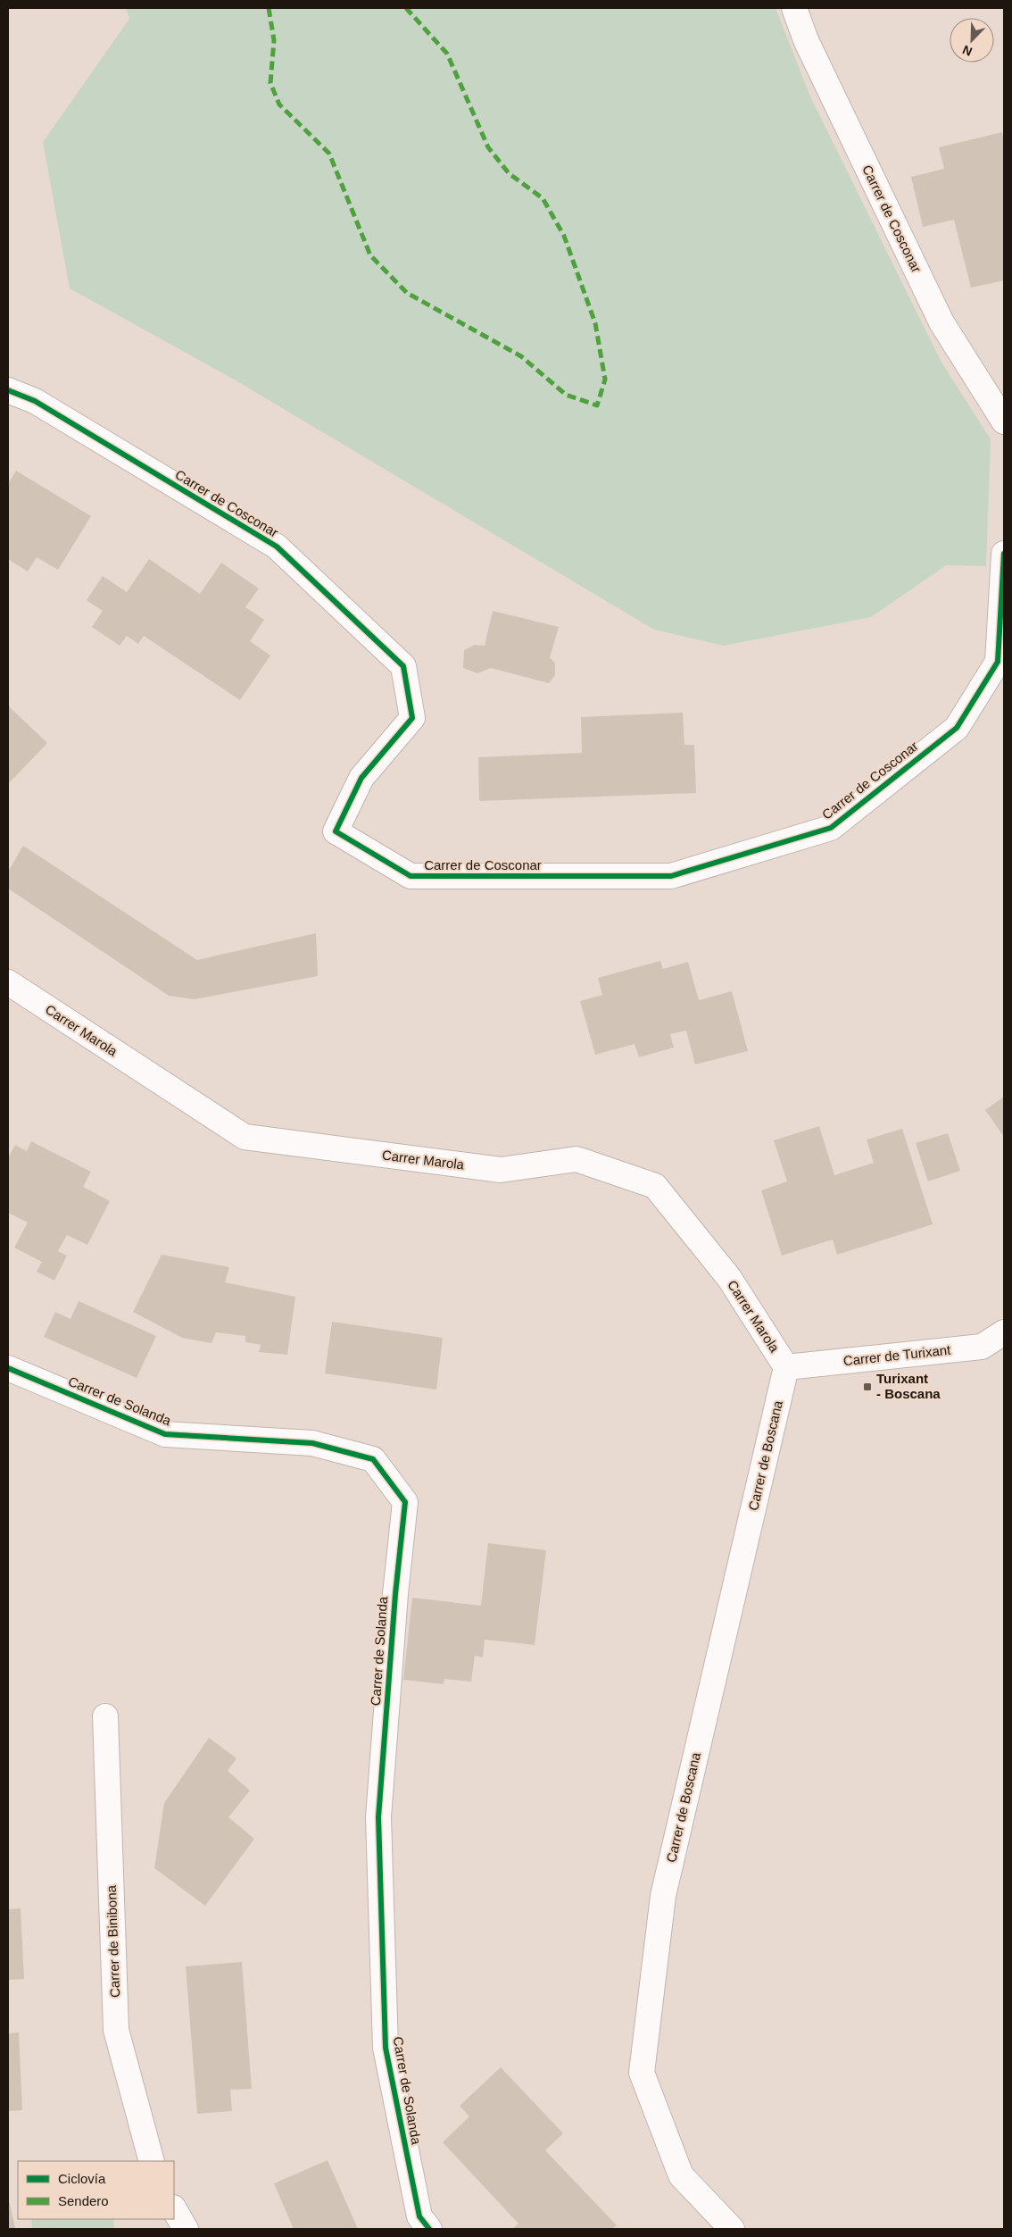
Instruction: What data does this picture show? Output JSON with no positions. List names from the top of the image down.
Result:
{
  "streets": {
    "street": [
      "Carrer de Cosconar",
      "Carrer Marola",
      "Carrer de Turixant",
      "Carrer de Solanda",
      "Carrer de Boscana",
      "Carrer de Binibona"
    ]
  },
  "crossings": [
    ["Carrer Marola", "Carrer de Turixant"],
    ["Carrer Marola", "Carrer de Boscana"],
    ["Carrer de Turixant", "Carrer de Boscana"]
  ],
  "places": {
    "transit": ["Turixant - Boscana"]
  },
  "legend": ["Ciclovía", "Sendero"],
  "north": "bottom left"
}
